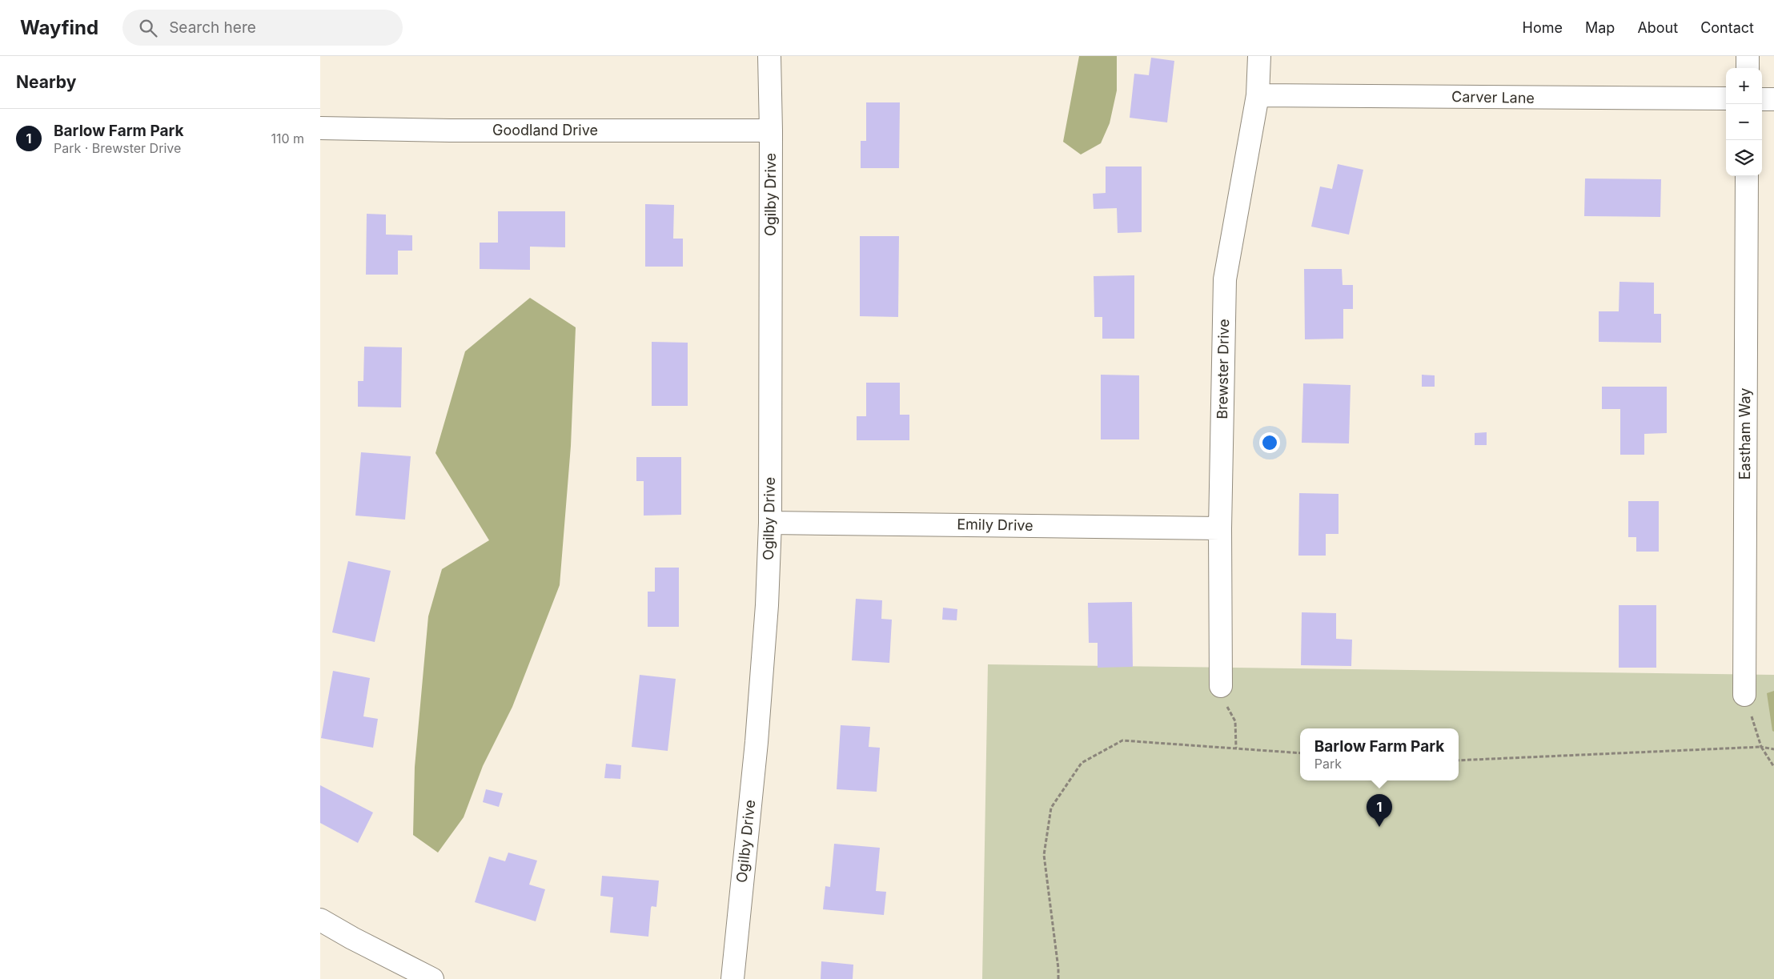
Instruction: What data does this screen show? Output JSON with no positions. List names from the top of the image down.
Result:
{
  "streets": {
    "street": [
      "Carver Lane",
      "Goodland Drive",
      "Ogilby Drive",
      "Brewster Drive",
      "Eastham Way",
      "Emily Drive"
    ]
  },
  "crossings": [
    ["Carver Lane", "Brewster Drive"],
    ["Goodland Drive", "Ogilby Drive"],
    ["Ogilby Drive", "Emily Drive"],
    ["Brewster Drive", "Emily Drive"]
  ],
  "page": {
    "header": "Wayfind",
    "search": "Search here",
    "nav": [
      "Home",
      "Map",
      "About",
      "Contact"
    ],
    "heading": "Nearby",
    "map_buttons": ["+", "−"],
    "list": [
      {
        "mark": "1",
        "name": "Barlow Farm Park",
        "note": "Park · Brewster Drive",
        "value": "110 m"
      }
    ],
    "popup": ["Barlow Farm Park", "Park"],
    "pins": "1"
  }
}
